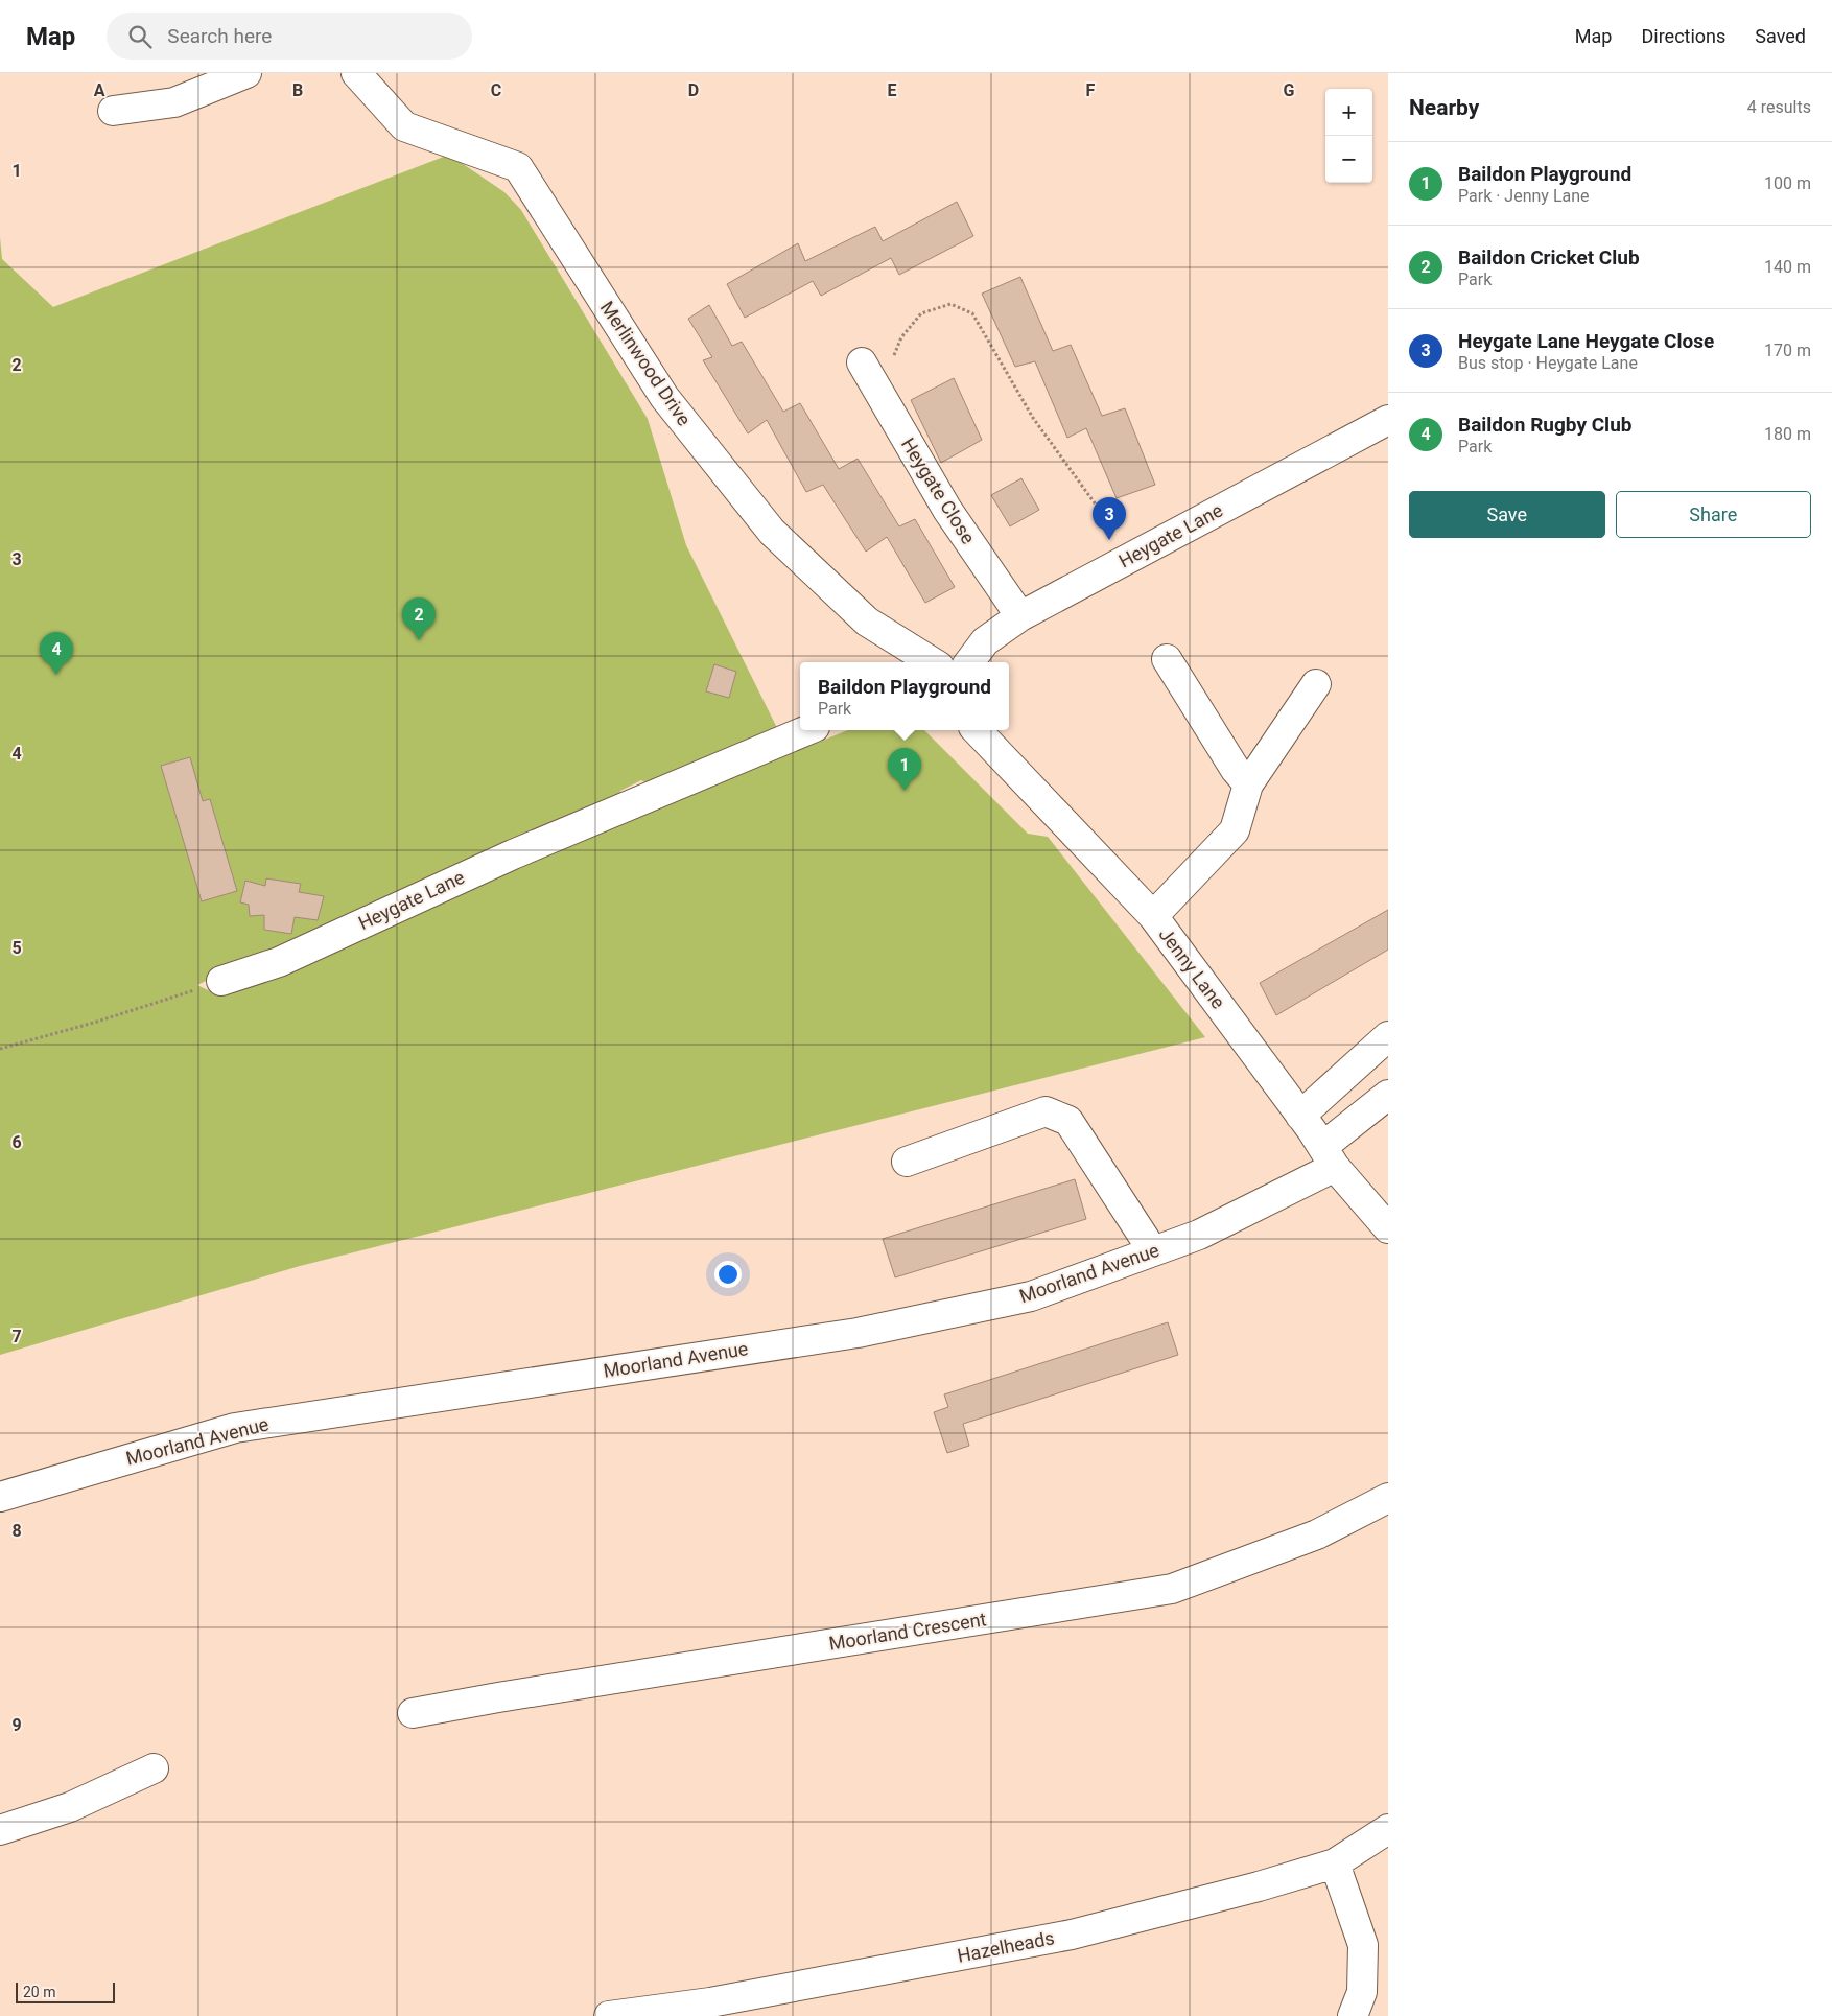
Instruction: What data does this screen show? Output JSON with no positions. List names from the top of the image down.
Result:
{
  "streets": {
    "street": [
      "Merlinwood Drive",
      "Heygate Close",
      "Heygate Lane",
      "Jenny Lane",
      "Moorland Avenue",
      "Moorland Crescent",
      "Hazelheads"
    ]
  },
  "crossings": [
    ["Heygate Close", "Heygate Lane"],
    ["Jenny Lane", "Moorland Avenue"]
  ],
  "scale_bar": "20 m",
  "page": {
    "header": "Map",
    "search": "Search here",
    "nav": ["Map", "Directions", "Saved"],
    "heading": ["Nearby", "4 results"],
    "map_buttons": ["+", "−"],
    "list": [
      {
        "mark": "1",
        "name": "Baildon Playground",
        "note": "Park · Jenny Lane",
        "value": "100 m"
      },
      {
        "mark": "2",
        "name": "Baildon Cricket Club",
        "note": "Park",
        "value": "140 m"
      },
      {
        "mark": "3",
        "name": "Heygate Lane Heygate Close",
        "note": "Bus stop · Heygate Lane",
        "value": "170 m"
      },
      {
        "mark": "4",
        "name": "Baildon Rugby Club",
        "note": "Park",
        "value": "180 m"
      }
    ],
    "buttons": ["Save", "Share"],
    "pins": [
      "3",
      "2",
      "4",
      "1"
    ],
    "popup": ["Baildon Playground", "Park"],
    "scale": "20 m"
  },
  "grid": {
    "columns": [
      "A",
      "B",
      "C",
      "D",
      "E",
      "F",
      "G"
    ],
    "rows": [
      "1",
      "2",
      "3",
      "4",
      "5",
      "6",
      "7",
      "8",
      "9"
    ]
  }
}
